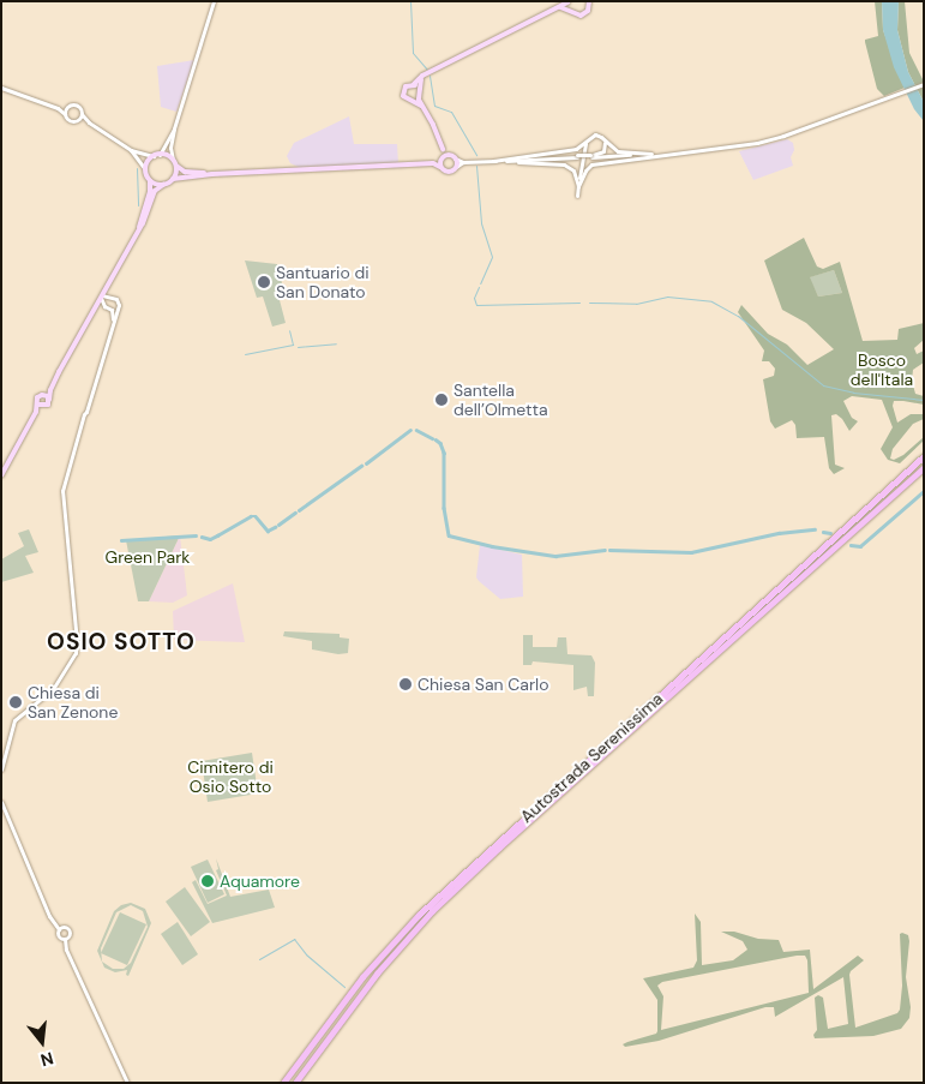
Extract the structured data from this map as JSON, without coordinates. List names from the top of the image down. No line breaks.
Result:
{"streets":{"highway":["Autostrada Serenissima"]},"districts":["OSIO SOTTO"],"parks":["Bosco dell'Itala","Green Park","Cimitero di Osio Sotto"],"places":["Santuario di San Donato","Santella dell’Olmetta","Chiesa San Carlo","Chiesa di San Zenone","Aquamore"],"north":"bottom"}
